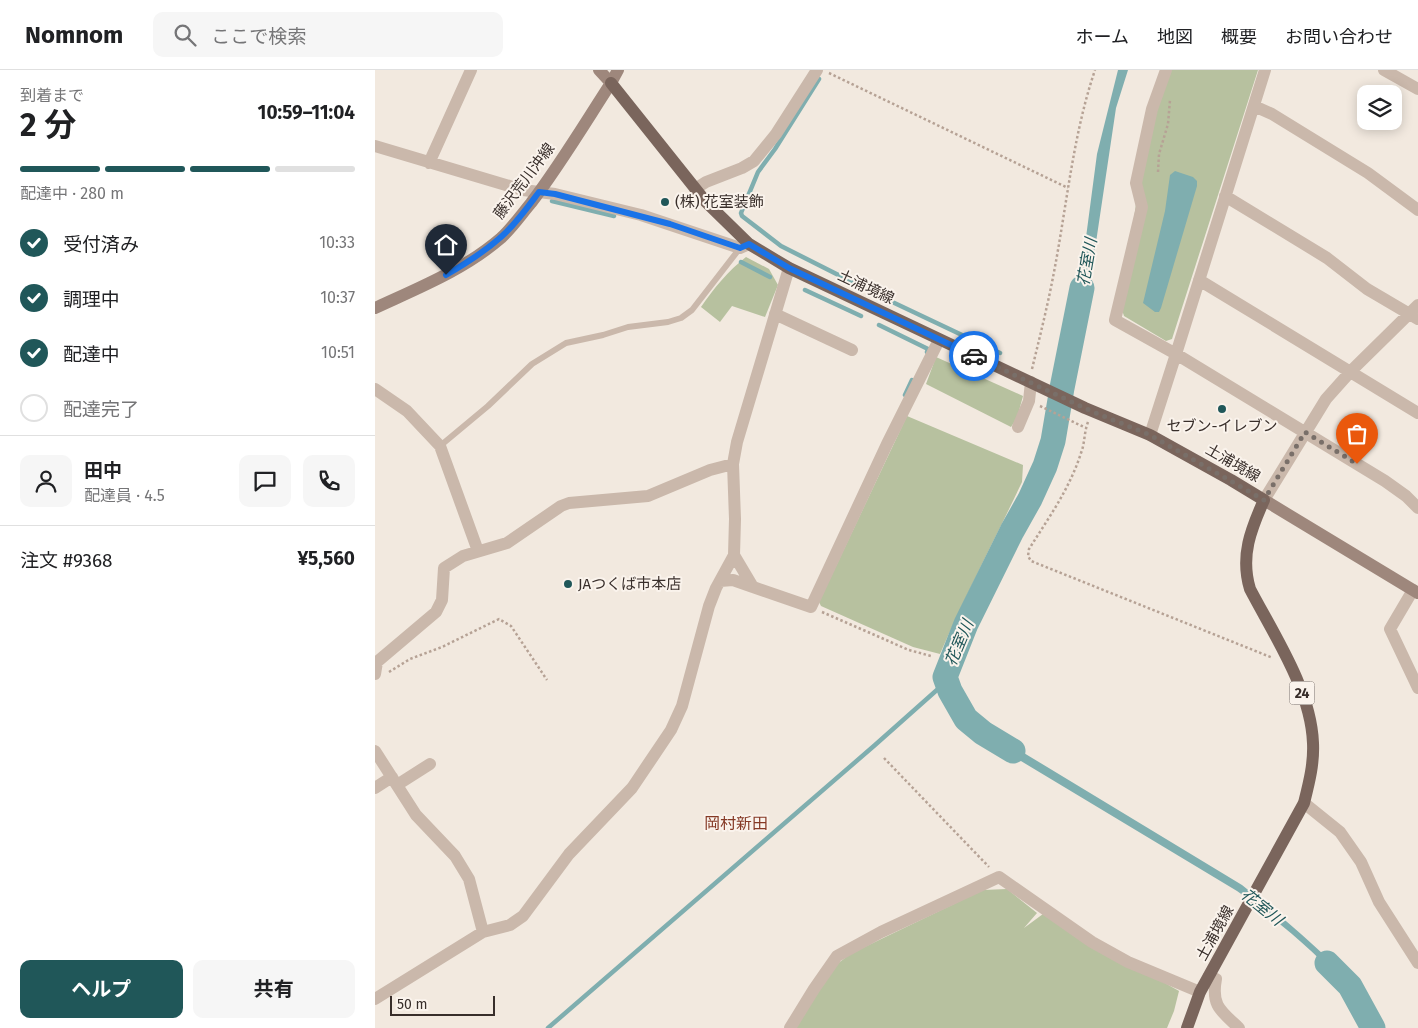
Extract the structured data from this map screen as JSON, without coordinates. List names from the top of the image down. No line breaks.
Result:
{"streets":{"main road":["藤沢荒川沖線","土浦境線","24"]},"crossings":[["藤沢荒川沖線","土浦境線"]],"districts":["岡村新田"],"water":["花室川"],"places":["(株) 花室装飾","セブン-イレブン","JAつくば市本店"],"scale_bar":"50 m","page":{"header":"Nomnom","search":"ここで検索","nav":["ホーム","地図","概要","お問い合わせ"],"heading":["2 分","到着まで","10:59–11:04"],"panel":["田中","配達員 · 4.5","注文 #9368","¥5,560"],"bar":"配達中 · 280 m","list":[["受付済み","10:33"],["調理中","10:37"],["配達中","10:51"],"配達完了"],"buttons":["ヘルプ","共有"],"scale":"50 m"}}
